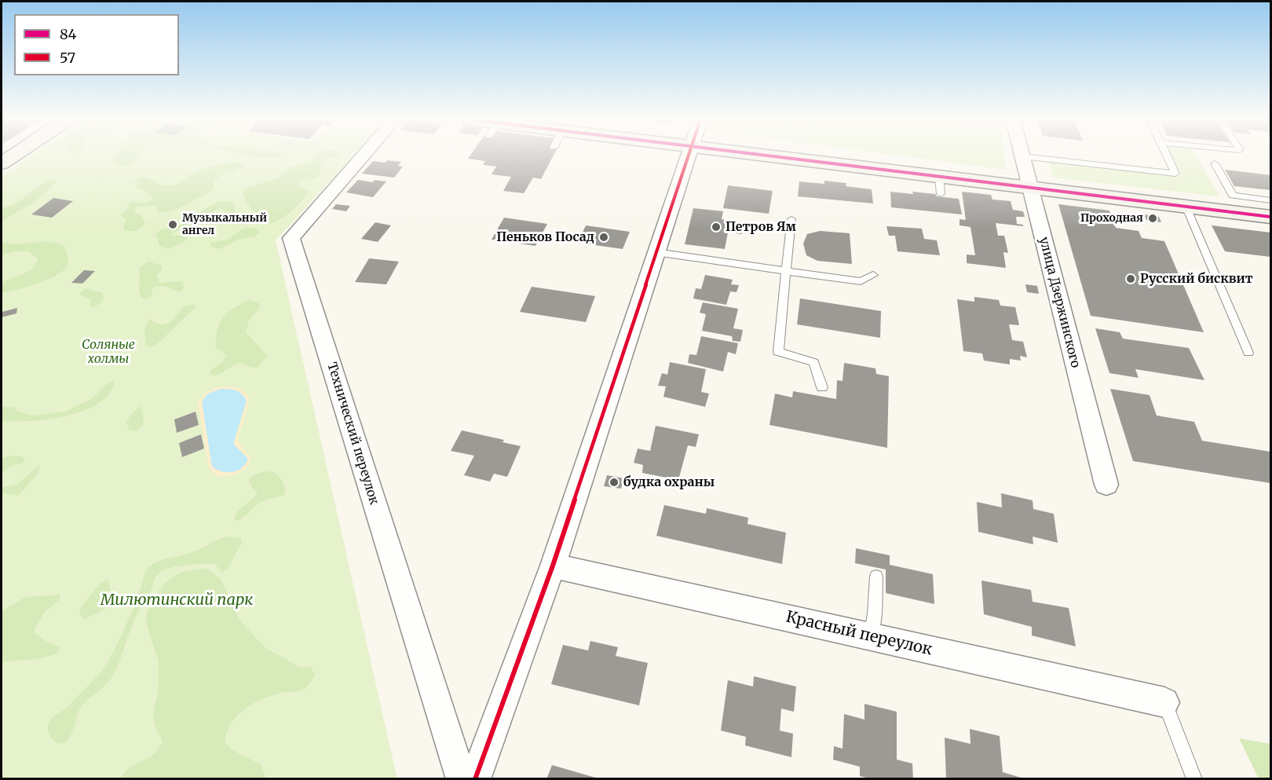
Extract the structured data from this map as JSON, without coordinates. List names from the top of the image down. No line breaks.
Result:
{"streets":{"street":["улица Дзержинского","Технический переулок","Красный переулок"]},"parks":["Соляные холмы","Милютинский парк"],"places":["Проходная","Музыкальный ангел","Петров Ям","Пеньков Посад","Русский бисквит","будка охраны"],"lines":["transit line 84","transit line 57"],"legend":["84","57"]}
